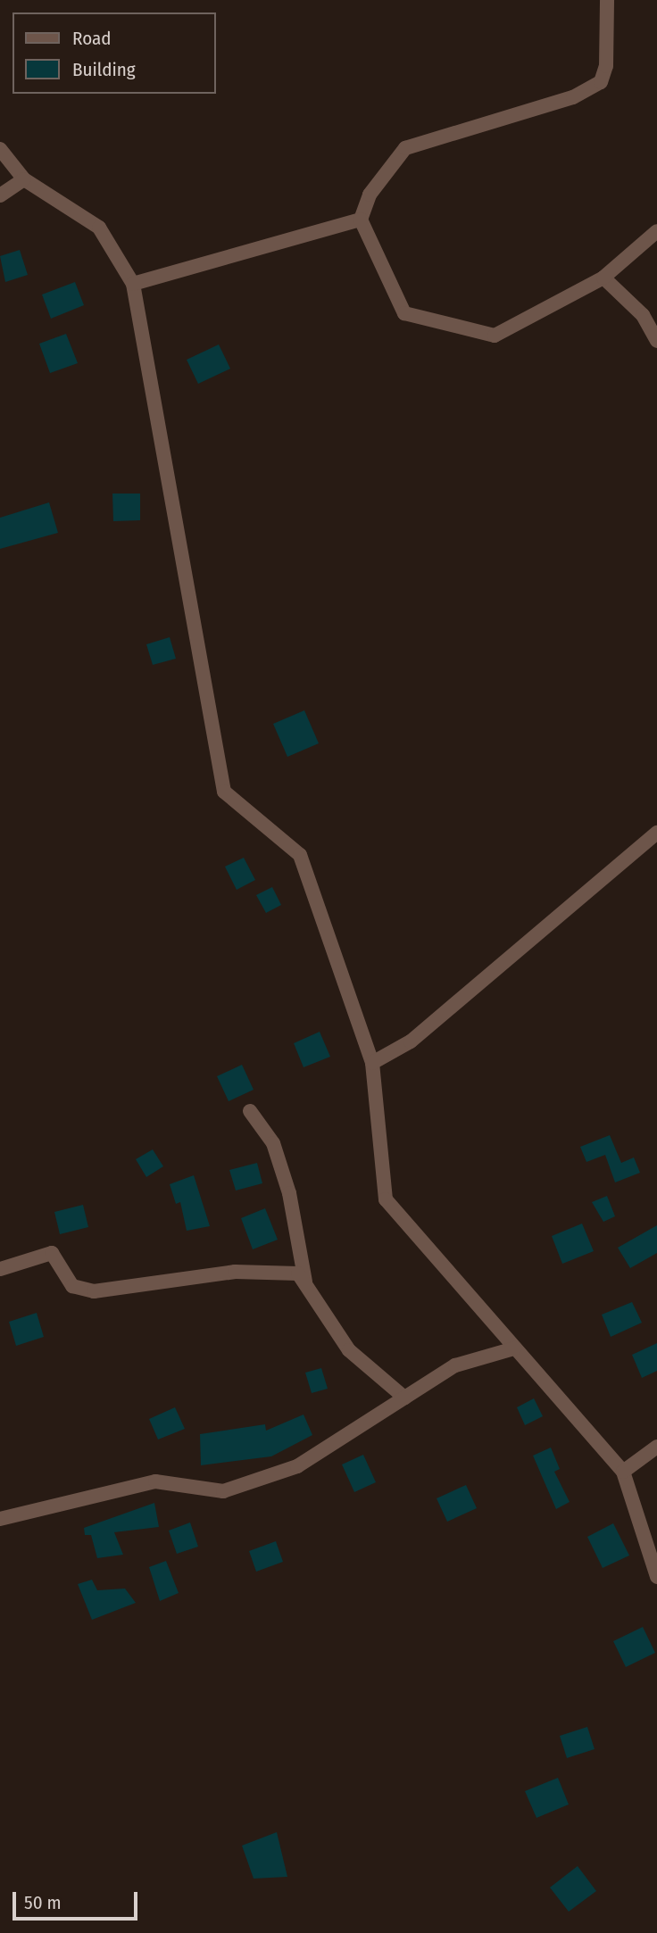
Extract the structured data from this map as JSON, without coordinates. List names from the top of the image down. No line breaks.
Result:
{"legend":["Road","Building"],"scale_bar":"50 m"}
